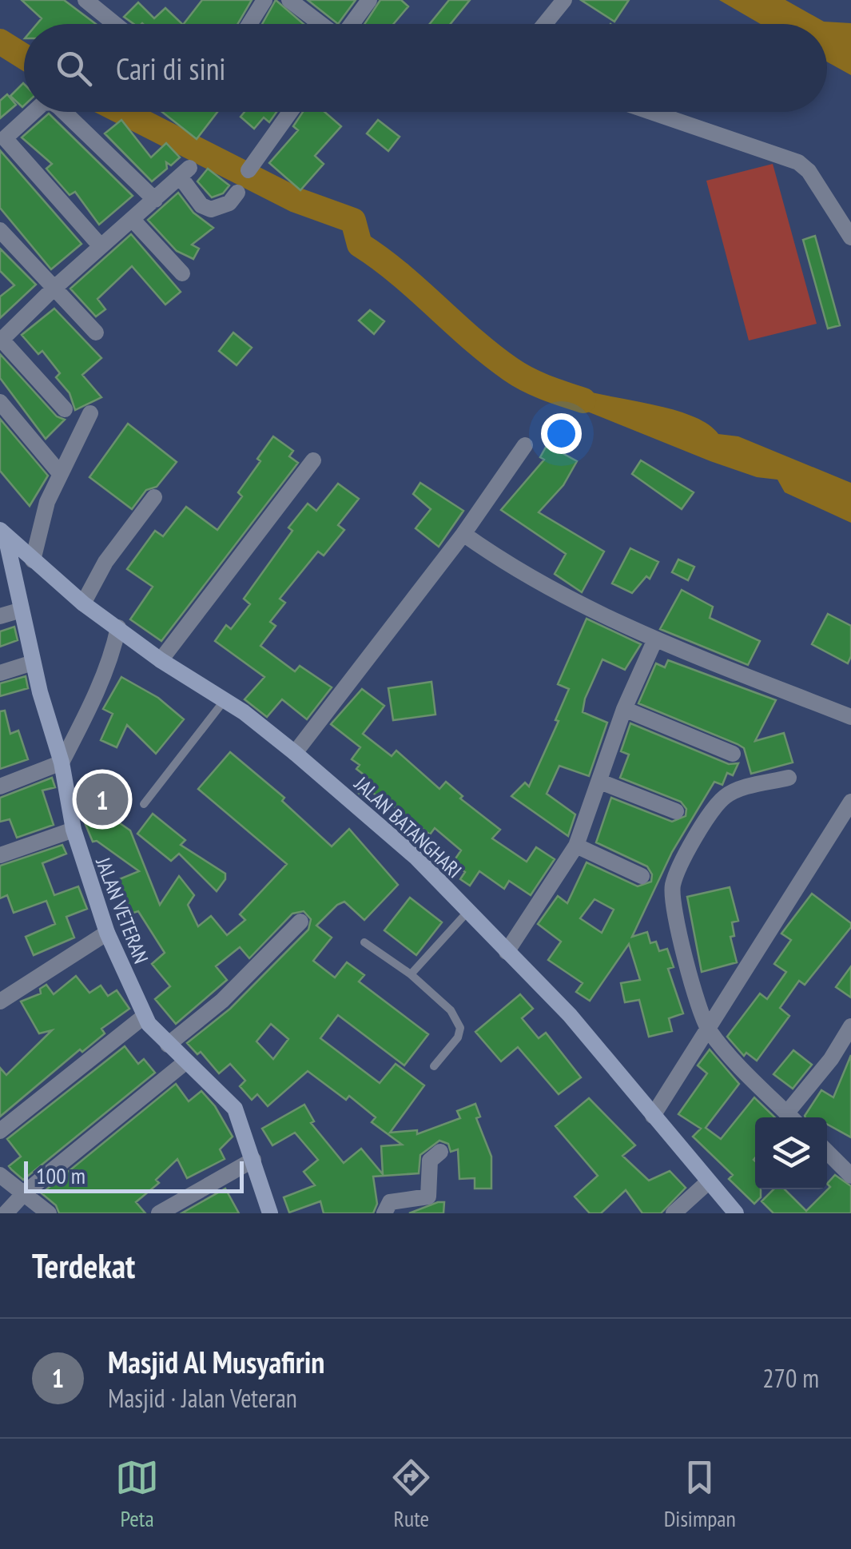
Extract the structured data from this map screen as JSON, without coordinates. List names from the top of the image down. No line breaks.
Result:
{"streets":{"street":["JALAN BATANGHARI","JALAN VETERAN"]},"crossings":[["JALAN BATANGHARI","JALAN VETERAN"]],"scale_bar":"100 m","page":{"search":"Cari di sini","pins":"1","scale":"100 m","heading":"Terdekat","list":[{"mark":"1","name":"Masjid Al Musyafirin","note":"Masjid · Jalan Veteran","value":"270 m"}],"nav":["Peta","Rute","Disimpan"]}}
